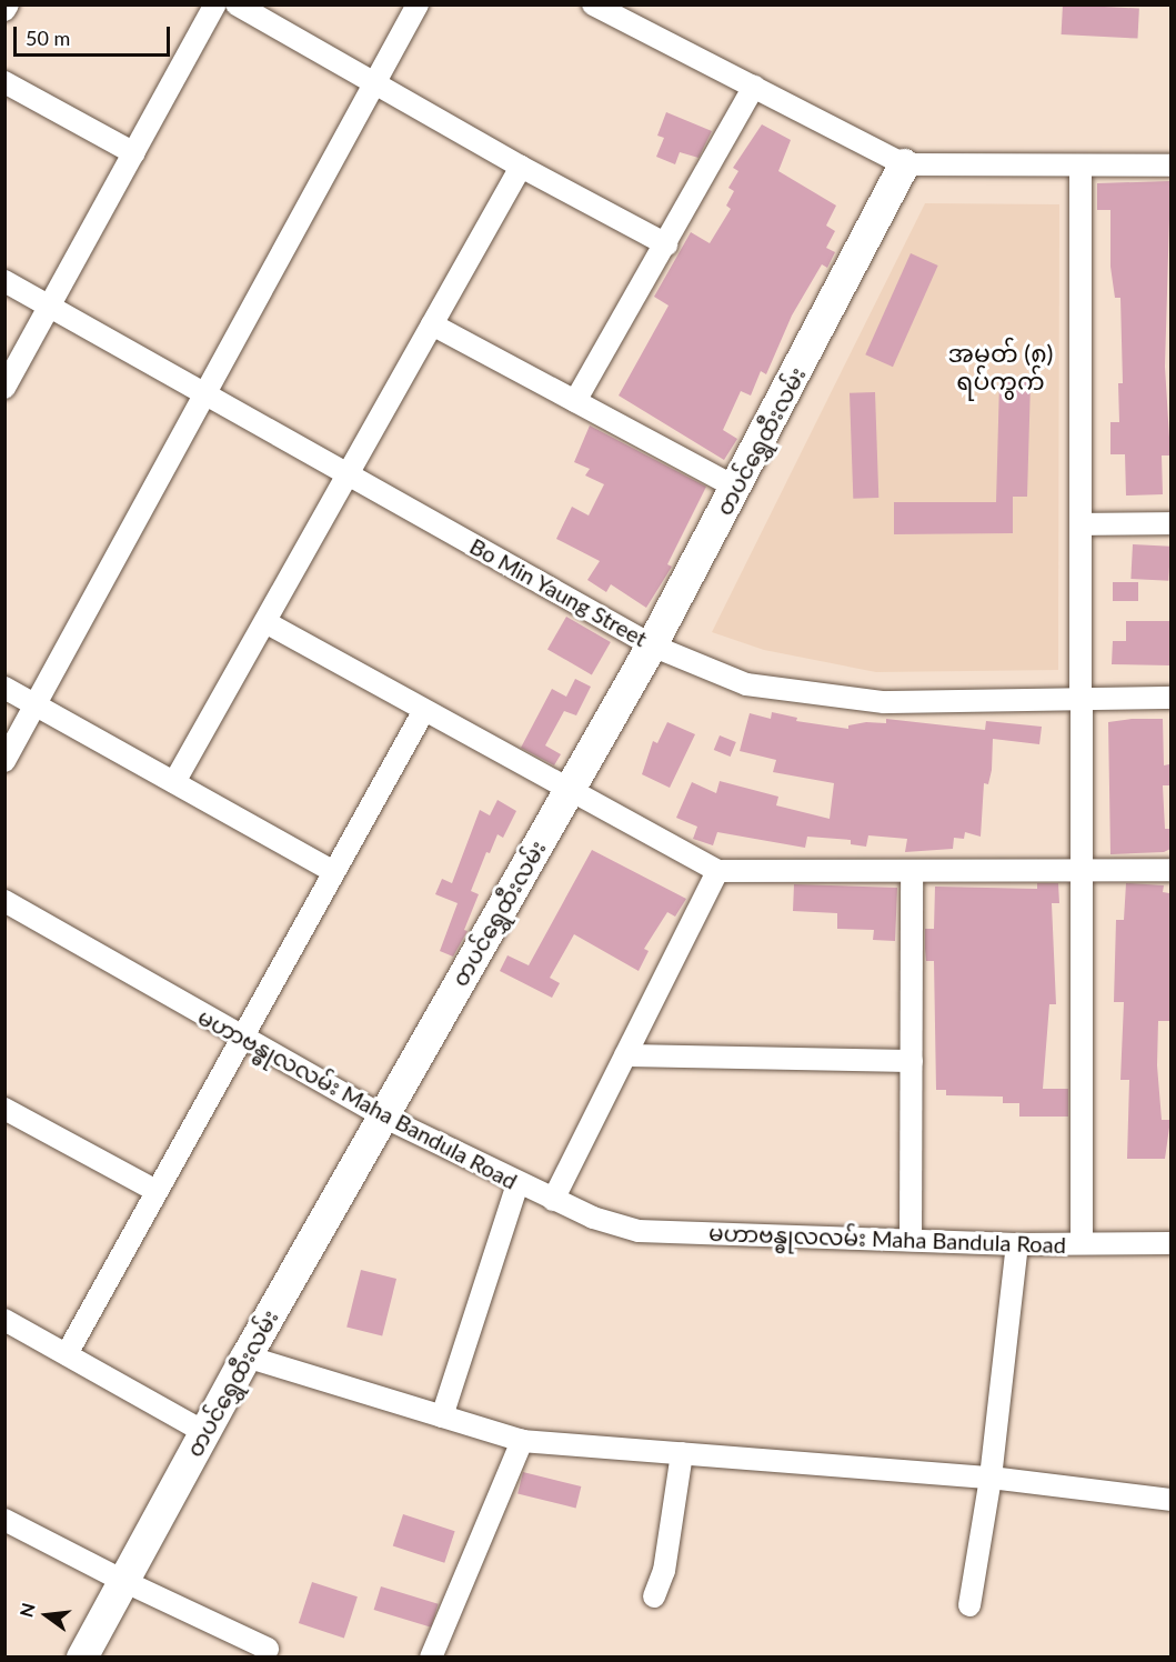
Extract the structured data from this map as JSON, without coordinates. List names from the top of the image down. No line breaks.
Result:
{"streets":{"street":["တပင်ရွှေထီးလမ်း","Bo Min Yaung Street","မဟာဗန္ဓုလလမ်း Maha Bandula Road"]},"crossings":[["တပင်ရွှေထီးလမ်း","Bo Min Yaung Street"],["တပင်ရွှေထီးလမ်း","မဟာဗန္ဓုလလမ်း Maha Bandula Road"]],"districts":["အမှတ် (၈) ရပ်ကွက်"],"scale_bar":"50 m","north":"left"}
